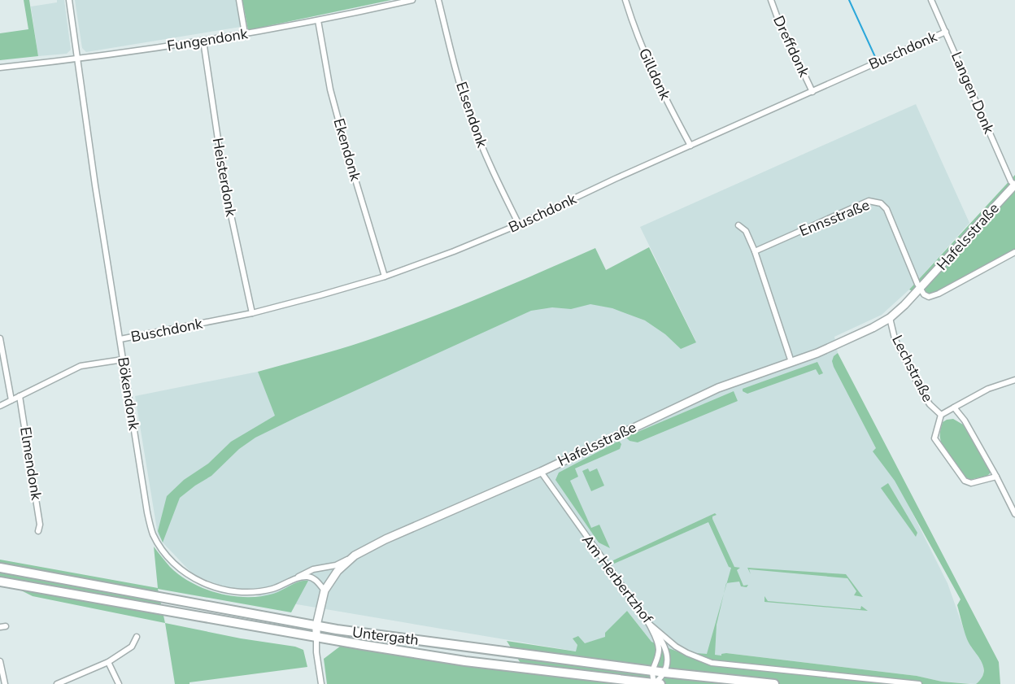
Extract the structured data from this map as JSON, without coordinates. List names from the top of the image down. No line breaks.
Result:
{"streets":{"main road":["Hafelsstraße","Untergath"],"street":["Fungendonk","Dreffdonk","Buschdonk","Gilldonk","Langen Donk","Elsendonk","Ekendonk","Heisterdonk","Ennsstraße","Lechstraße","Bökendonk","Elmendonk","Am Herbertzhof"]},"crossings":[["Fungendonk","Ekendonk"],["Fungendonk","Heisterdonk"],["Fungendonk","Bökendonk"],["Dreffdonk","Buschdonk"],["Buschdonk","Gilldonk"],["Buschdonk","Langen Donk"],["Buschdonk","Elsendonk"],["Buschdonk","Ekendonk"],["Buschdonk","Heisterdonk"],["Buschdonk","Bökendonk"],["Buschdonk","Elmendonk"],["Langen Donk","Hafelsstraße"],["Ennsstraße","Hafelsstraße"],["Hafelsstraße","Lechstraße"],["Hafelsstraße","Bökendonk"],["Hafelsstraße","Am Herbertzhof"],["Hafelsstraße","Untergath"]]}
